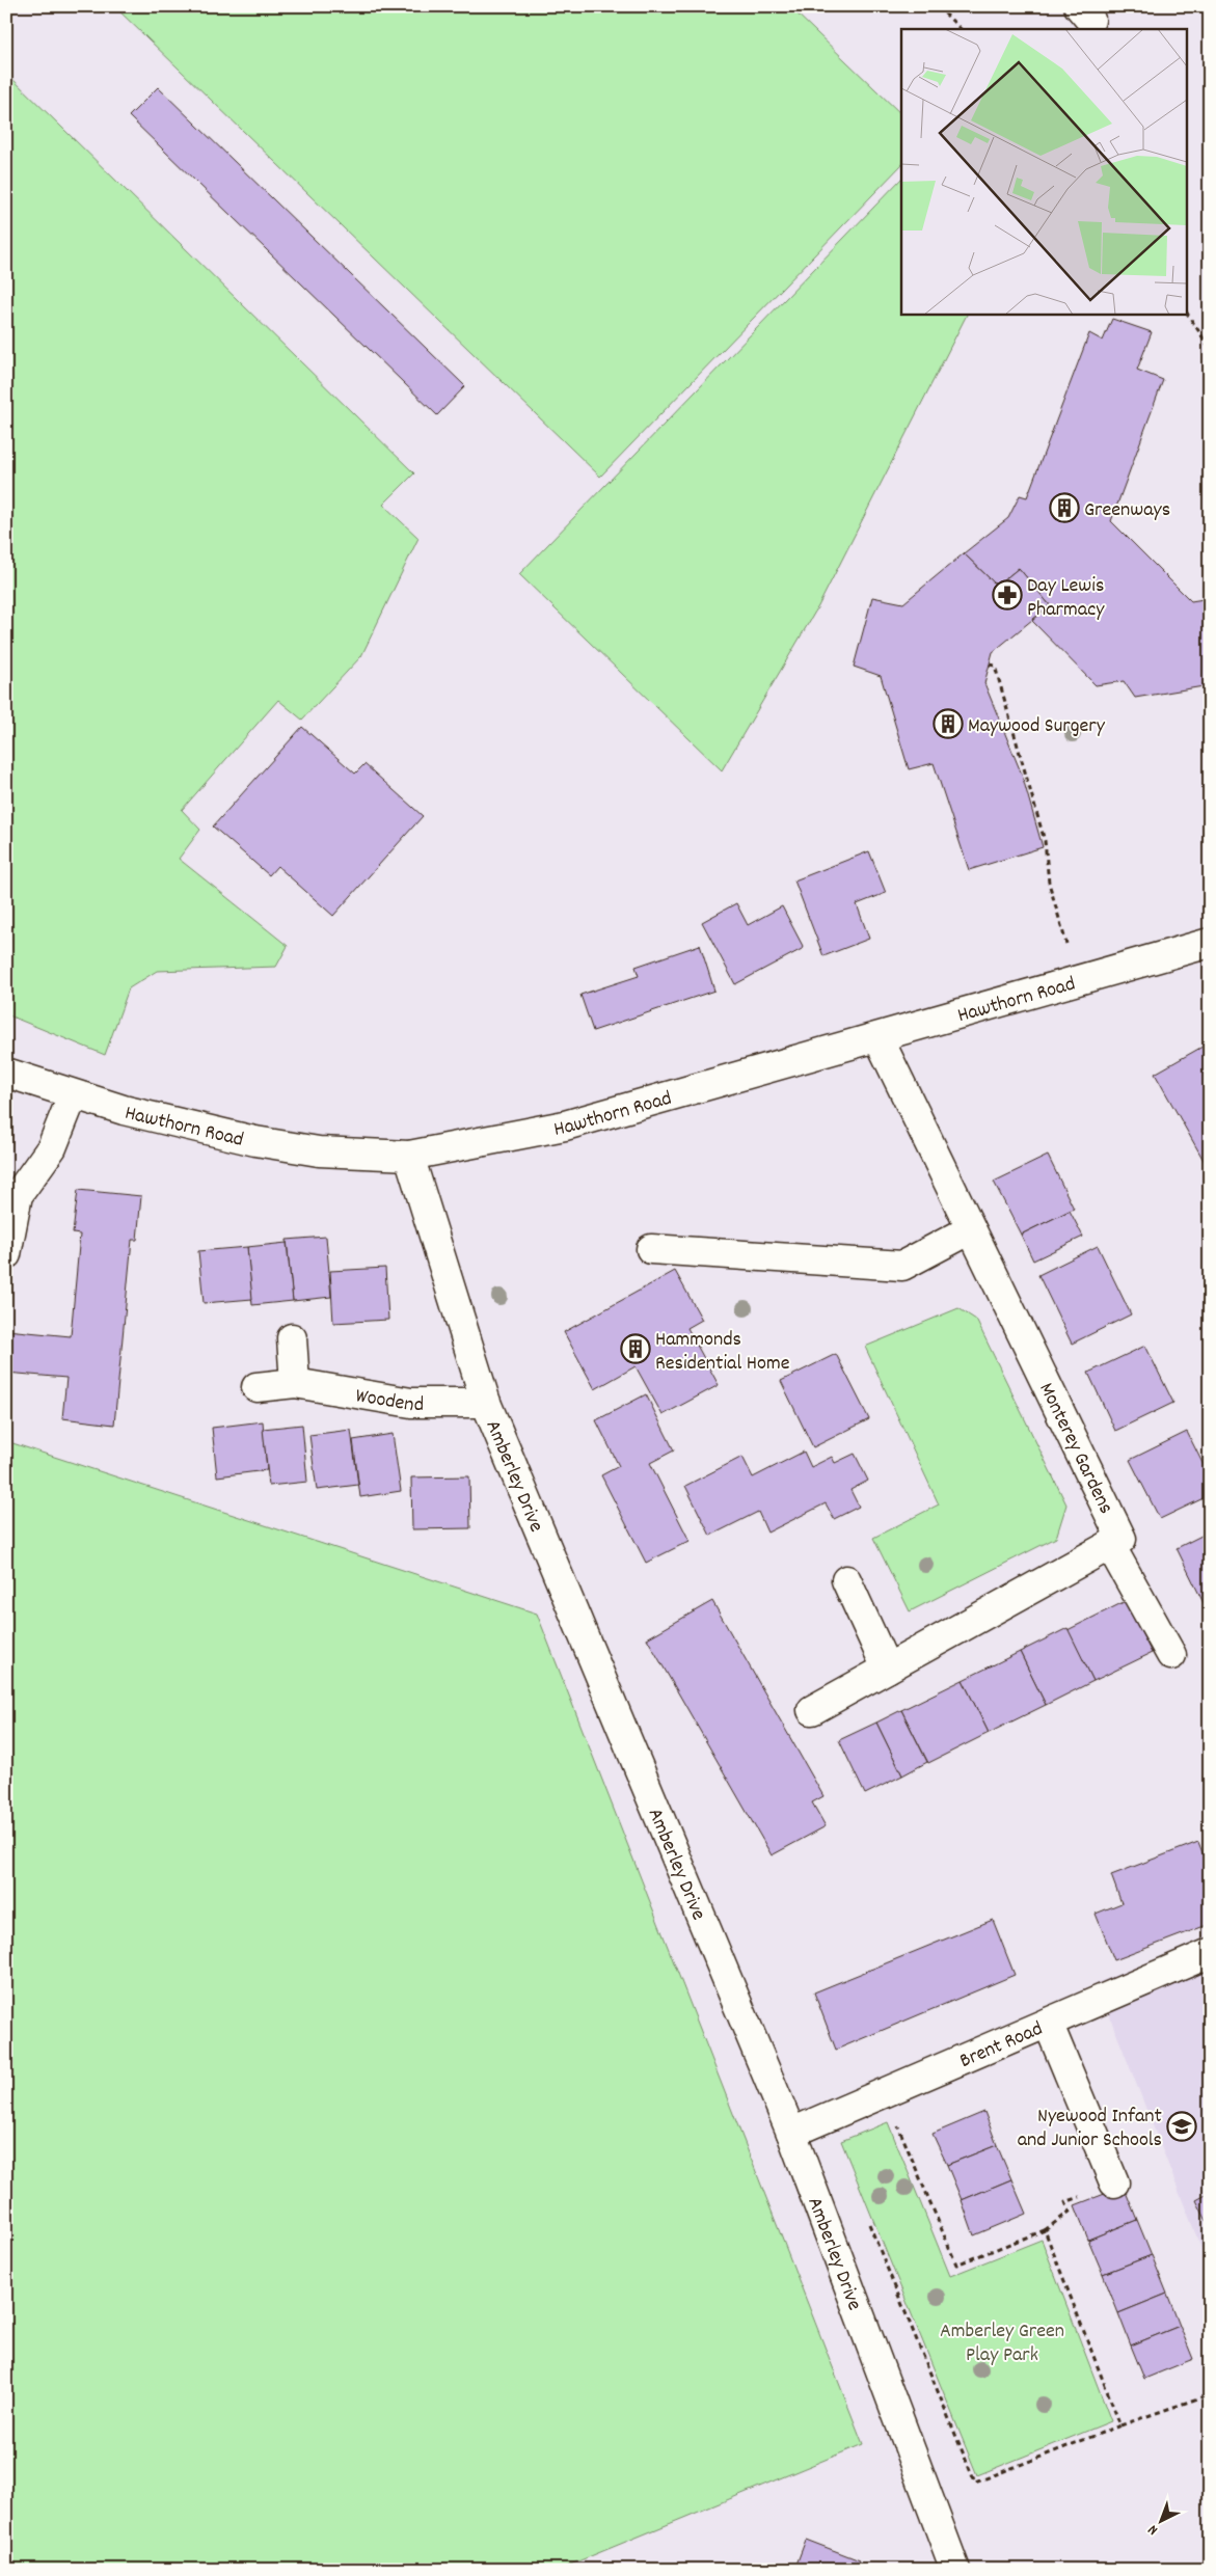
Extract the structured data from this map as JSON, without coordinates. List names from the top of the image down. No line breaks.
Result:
{"streets":{"street":["Hawthorn Road","Woodend","Monterey Gardens","Amberley Drive","Brent Road"]},"crossings":[["Hawthorn Road","Monterey Gardens"],["Hawthorn Road","Amberley Drive"],["Woodend","Amberley Drive"],["Amberley Drive","Brent Road"]],"parks":["Amberley Green Play Park"],"places":{"building":["Greenways","Maywood Surgery","Hammonds Residential Home"],"pharmacy":["Day Lewis Pharmacy"],"school or university":["Nyewood Infant and Junior Schools"]},"north":"bottom left"}
